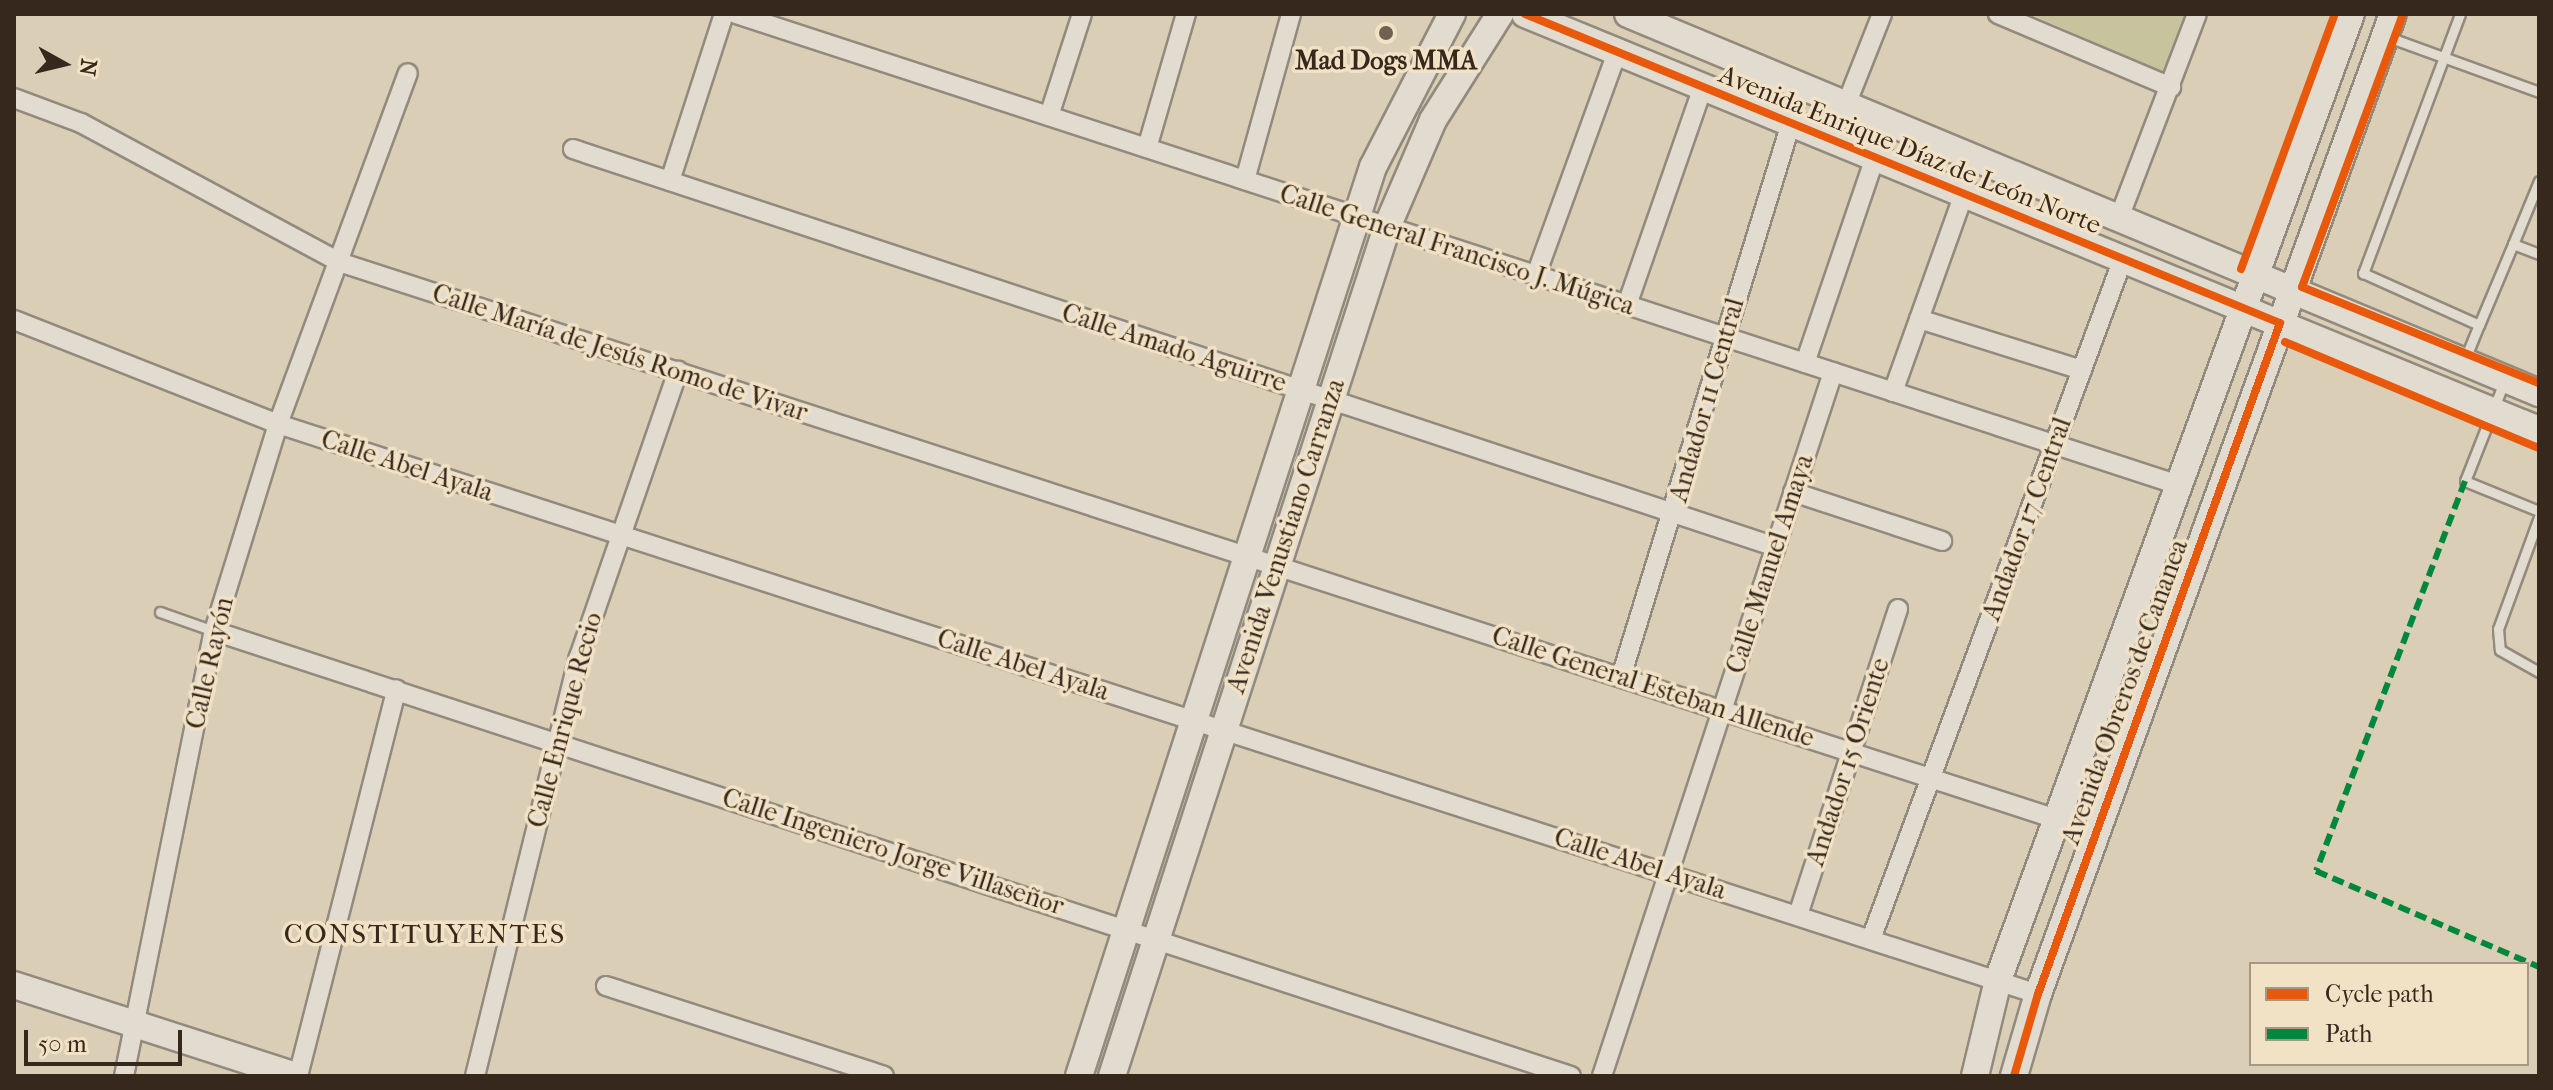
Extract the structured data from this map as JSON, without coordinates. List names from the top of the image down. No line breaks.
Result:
{"streets":{"street":["Avenida Enrique Díaz de León Norte","Calle General Francisco J. Múgica","Calle Amado Aguirre","Calle María de Jesús Romo de Vivar","Andador 11 Central","Calle Abel Ayala","Andador 17 Central","Avenida Venustiano Carranza","Calle Manuel Amaya","Calle Rayón","Calle General Esteban Allende","Avenida Obreros de Cananea","Calle Enrique Recio","Andador 15 Oriente","Calle Ingeniero Jorge Villaseñor"]},"crossings":[["Avenida Enrique Díaz de León Norte","Andador 11 Central"],["Avenida Enrique Díaz de León Norte","Andador 17 Central"],["Avenida Enrique Díaz de León Norte","Avenida Obreros de Cananea"],["Calle General Francisco J. Múgica","Andador 11 Central"],["Calle General Francisco J. Múgica","Andador 17 Central"],["Calle General Francisco J. Múgica","Avenida Venustiano Carranza"],["Calle General Francisco J. Múgica","Calle Manuel Amaya"],["Calle General Francisco J. Múgica","Avenida Obreros de Cananea"],["Calle Amado Aguirre","Andador 11 Central"],["Calle Amado Aguirre","Avenida Venustiano Carranza"],["Calle Amado Aguirre","Calle Manuel Amaya"],["Calle María de Jesús Romo de Vivar","Avenida Venustiano Carranza"],["Calle María de Jesús Romo de Vivar","Calle Rayón"],["Calle María de Jesús Romo de Vivar","Calle General Esteban Allende"],["Calle María de Jesús Romo de Vivar","Calle Enrique Recio"],["Andador 11 Central","Calle General Esteban Allende"],["Calle Abel Ayala","Andador 17 Central"],["Calle Abel Ayala","Avenida Venustiano Carranza"],["Calle Abel Ayala","Calle Manuel Amaya"],["Calle Abel Ayala","Calle Rayón"],["Calle Abel Ayala","Avenida Obreros de Cananea"],["Calle Abel Ayala","Calle Enrique Recio"],["Calle Abel Ayala","Andador 15 Oriente"],["Andador 17 Central","Calle General Esteban Allende"],["Avenida Venustiano Carranza","Calle General Esteban Allende"],["Avenida Venustiano Carranza","Calle Ingeniero Jorge Villaseñor"],["Calle Manuel Amaya","Calle General Esteban Allende"],["Calle Rayón","Calle Ingeniero Jorge Villaseñor"],["Calle General Esteban Allende","Avenida Obreros de Cananea"],["Calle General Esteban Allende","Andador 15 Oriente"],["Calle Enrique Recio","Calle Ingeniero Jorge Villaseñor"]],"districts":["CONSTITUYENTES"],"places":["Mad Dogs MMA"],"legend":["Cycle path","Path"],"scale_bar":"50 m","north":"right"}
